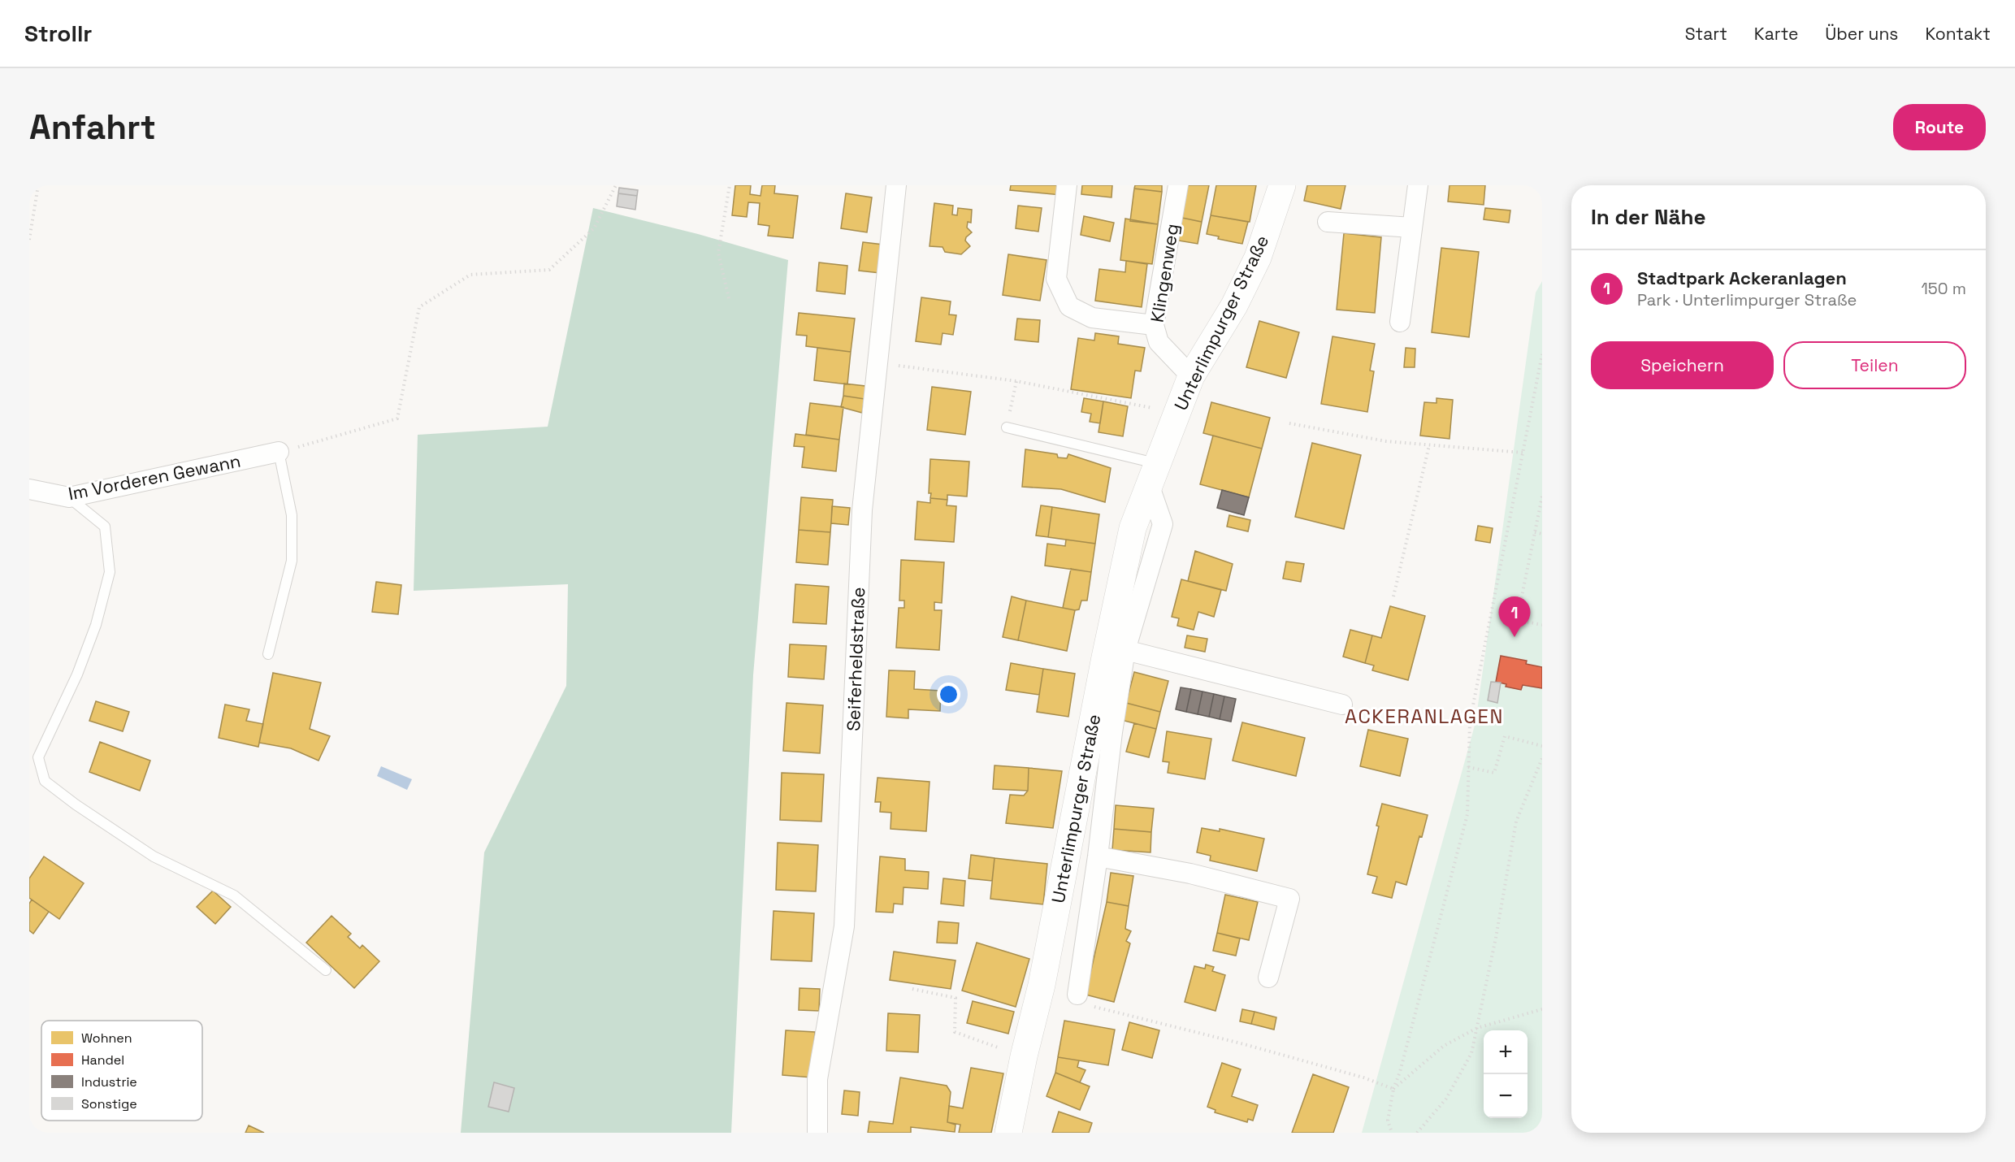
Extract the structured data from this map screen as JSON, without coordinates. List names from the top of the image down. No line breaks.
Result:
{"streets":{"street":["Klingenweg","Unterlimpurger Straße","Im Vorderen Gewann","Seiferheldstraße"]},"crossings":[["Klingenweg","Unterlimpurger Straße"]],"districts":["ACKERANLAGEN"],"legend":["Wohnen","Handel","Industrie","Sonstige"],"page":{"header":"Strollr","nav":["Start","Karte","Über uns","Kontakt"],"buttons":["Route",["Speichern","Teilen"]],"title":"Anfahrt","heading":"In der Nähe","list":[{"mark":"1","name":"Stadtpark Ackeranlagen","note":"Park · Unterlimpurger Straße","value":"150 m"}],"pins":"1","map_buttons":["+","−"]}}
